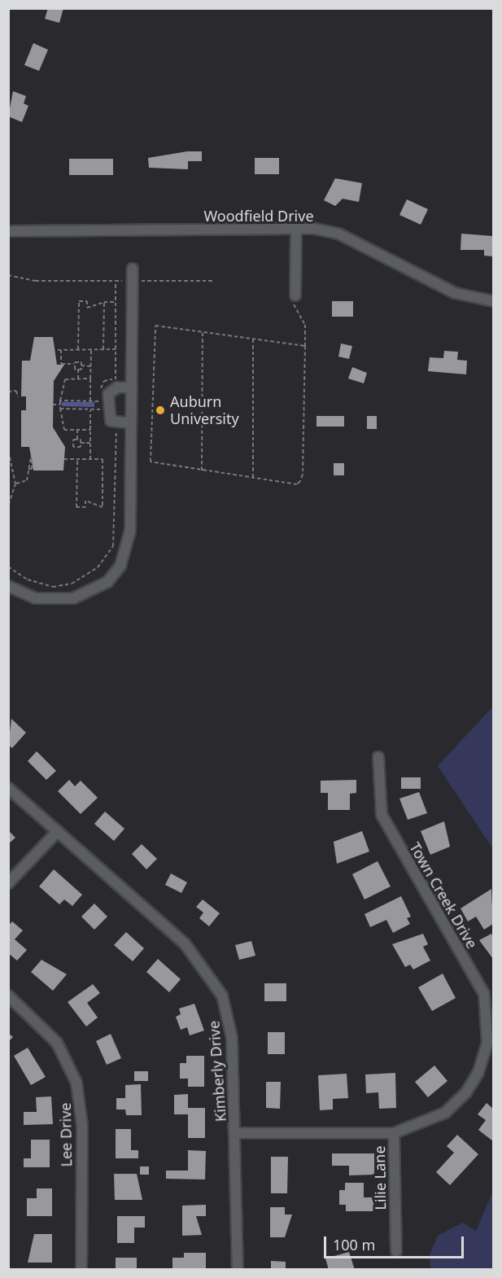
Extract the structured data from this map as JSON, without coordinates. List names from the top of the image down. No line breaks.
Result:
{"streets":{"street":["Woodfield Drive","Town Creek Drive","Kimberly Drive","Lee Drive","Lilie Lane"]},"crossings":[["Town Creek Drive","Kimberly Drive"],["Town Creek Drive","Lilie Lane"]],"places":["Auburn University"],"scale_bar":"100 m"}
